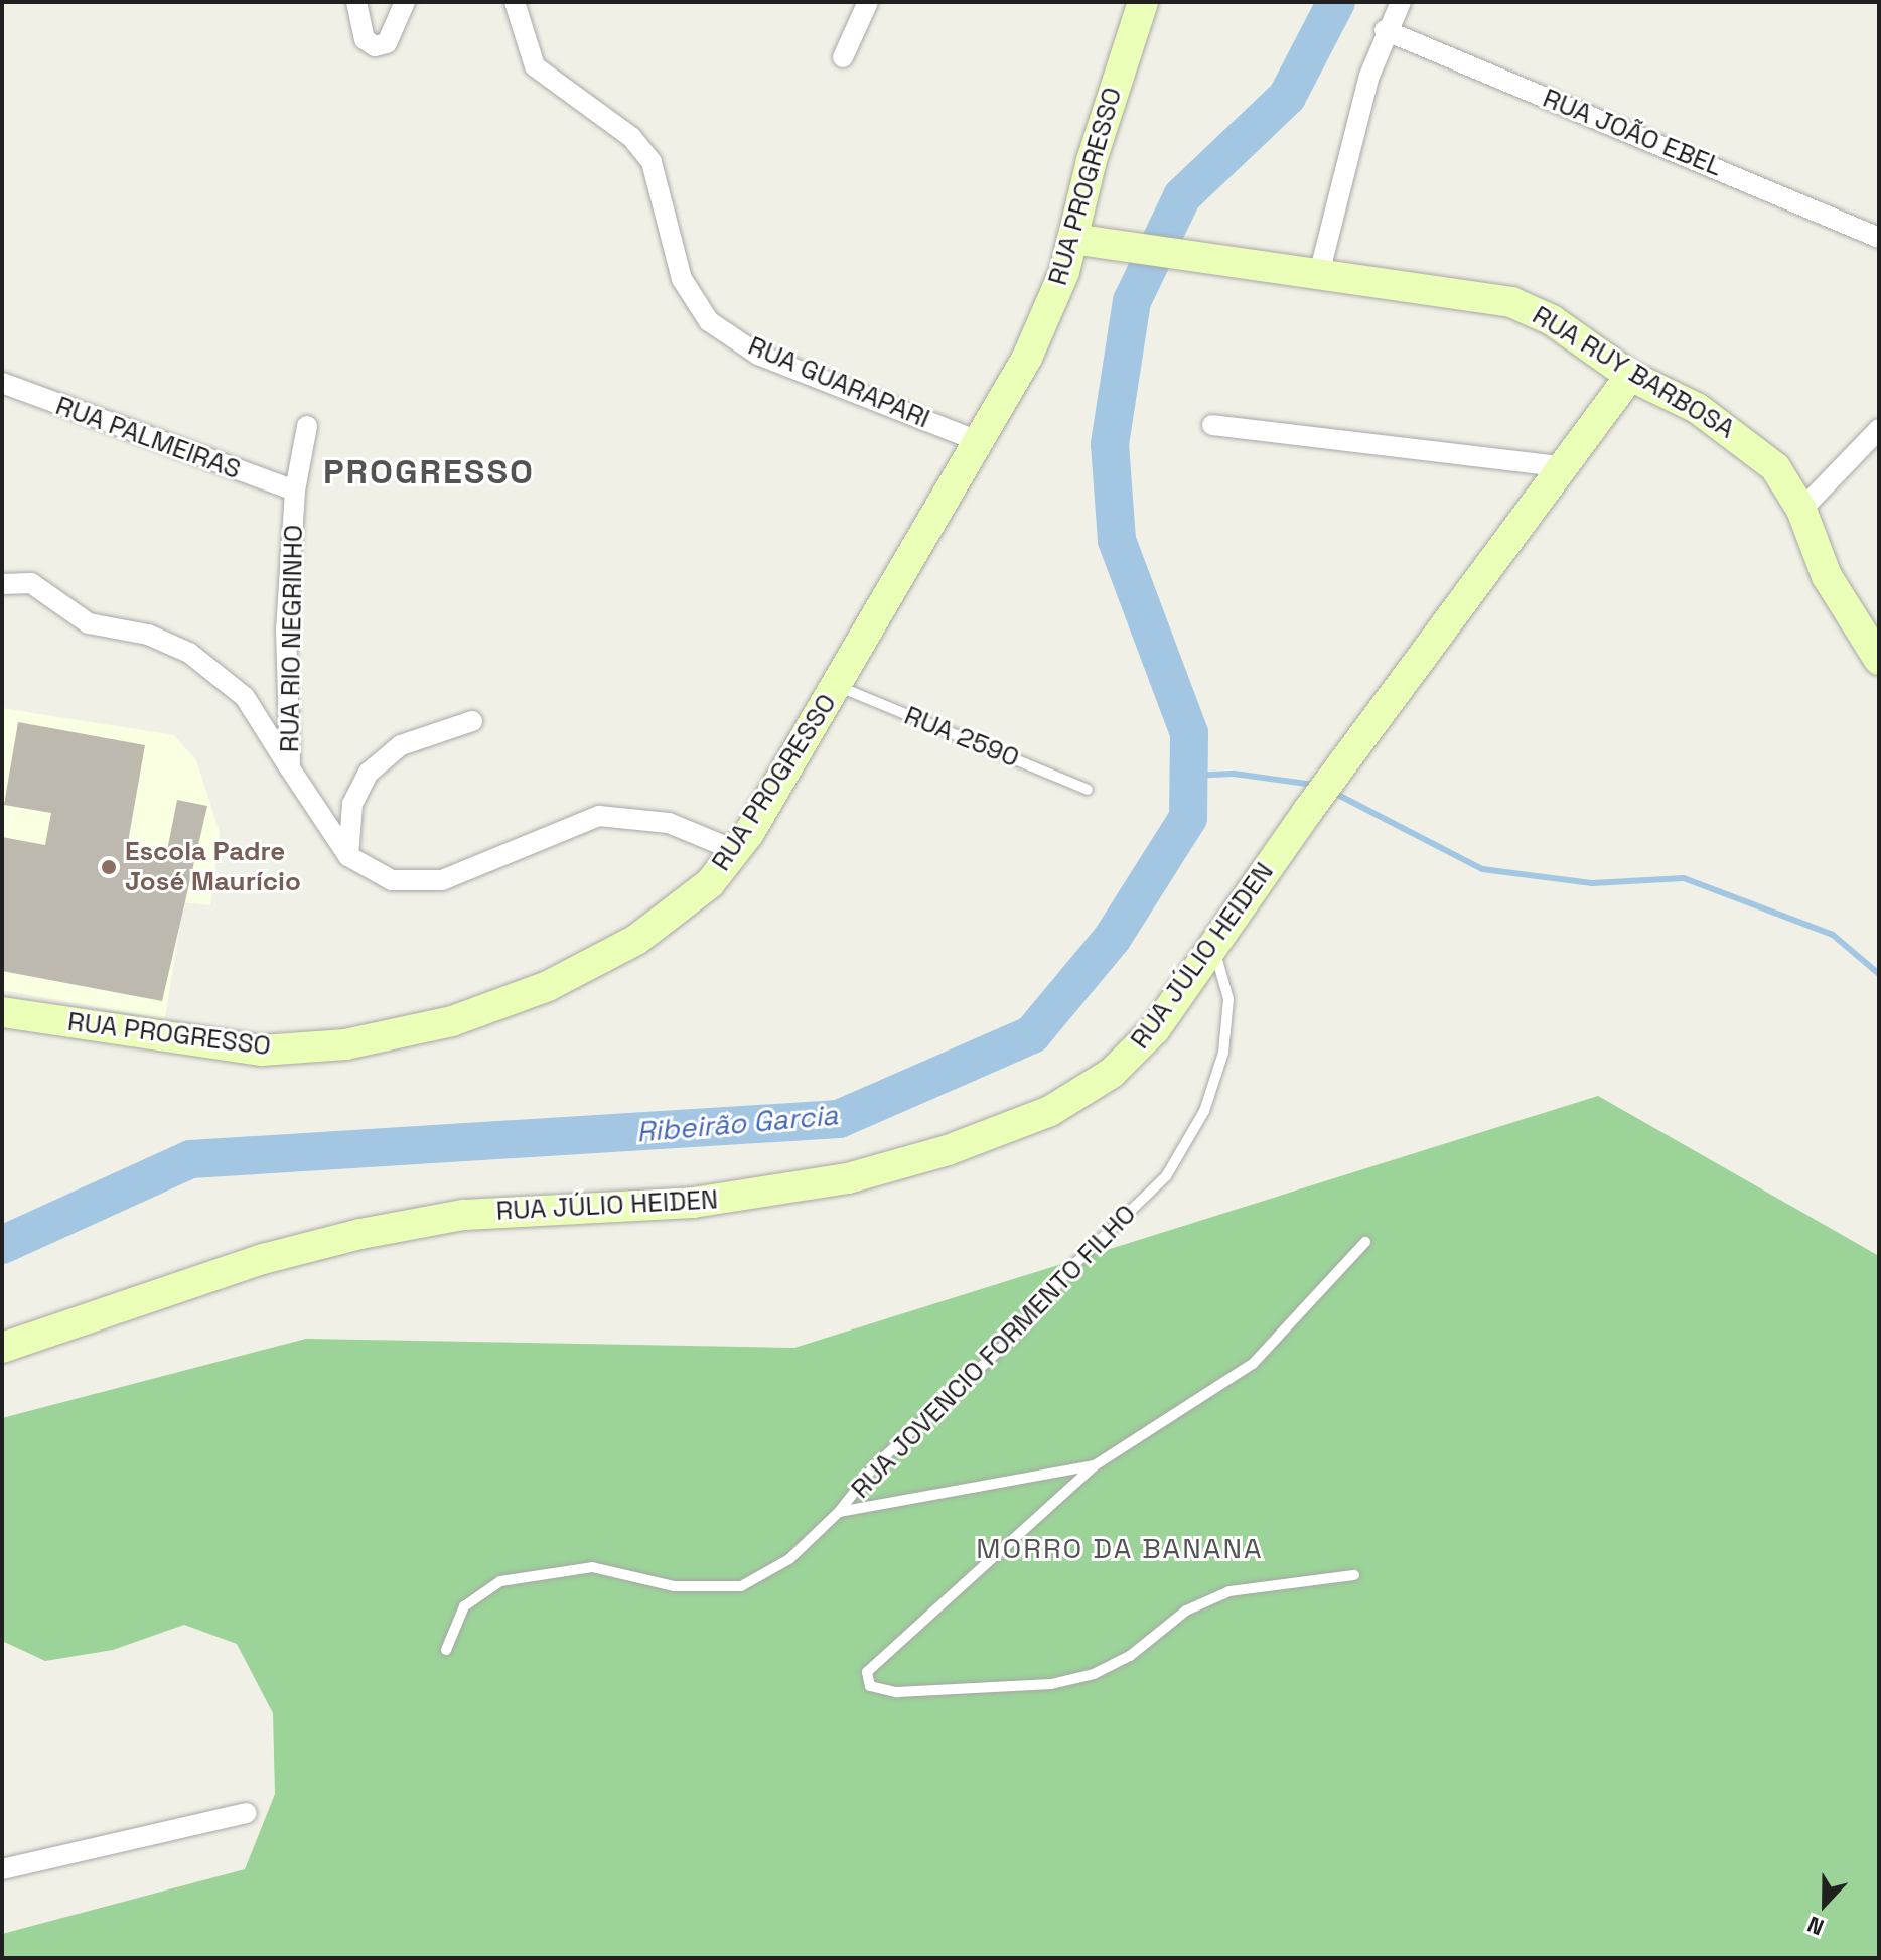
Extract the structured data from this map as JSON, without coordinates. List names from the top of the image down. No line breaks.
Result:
{"streets":{"street":["RUA JOÃO EBEL","RUA PROGRESSO","RUA RUY BARBOSA","RUA GUARAPARI","RUA PALMEIRAS","RUA RIO NEGRINHO","RUA JÚLIO HEIDEN"],"lane":["RUA 2590","RUA JOVENCIO FORMENTO FILHO"]},"crossings":[["RUA PROGRESSO","RUA RUY BARBOSA"],["RUA PROGRESSO","RUA GUARAPARI"],["RUA PROGRESSO","RUA RIO NEGRINHO"],["RUA PROGRESSO","RUA 2590"],["RUA RUY BARBOSA","RUA JÚLIO HEIDEN"],["RUA PALMEIRAS","RUA RIO NEGRINHO"],["RUA JÚLIO HEIDEN","RUA JOVENCIO FORMENTO FILHO"]],"districts":["PROGRESSO","MORRO DA BANANA"],"water":["Ribeirão Garcia"],"places":["Escola Padre José Maurício"],"north":"bottom"}
